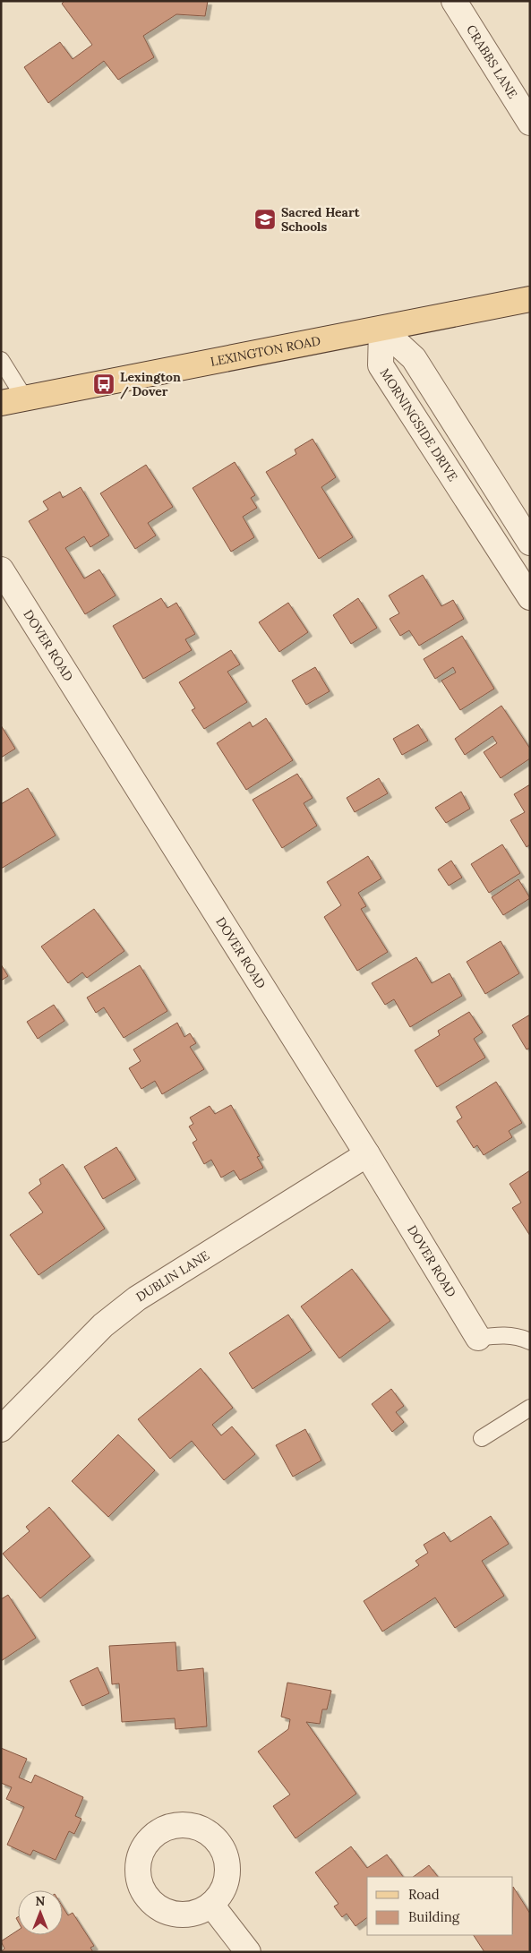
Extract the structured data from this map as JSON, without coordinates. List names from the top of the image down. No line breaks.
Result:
{"streets":{"main road":["LEXINGTON ROAD"],"street":["CRABBS LANE","MORNINGSIDE DRIVE","DOVER ROAD","DUBLIN LANE"]},"crossings":[["LEXINGTON ROAD","MORNINGSIDE DRIVE"],["DOVER ROAD","DUBLIN LANE"]],"places":{"school or university":["Sacred Heart Schools"],"bus stop":["Lexington / Dover"]},"legend":["Road","Building"],"north":"top"}
